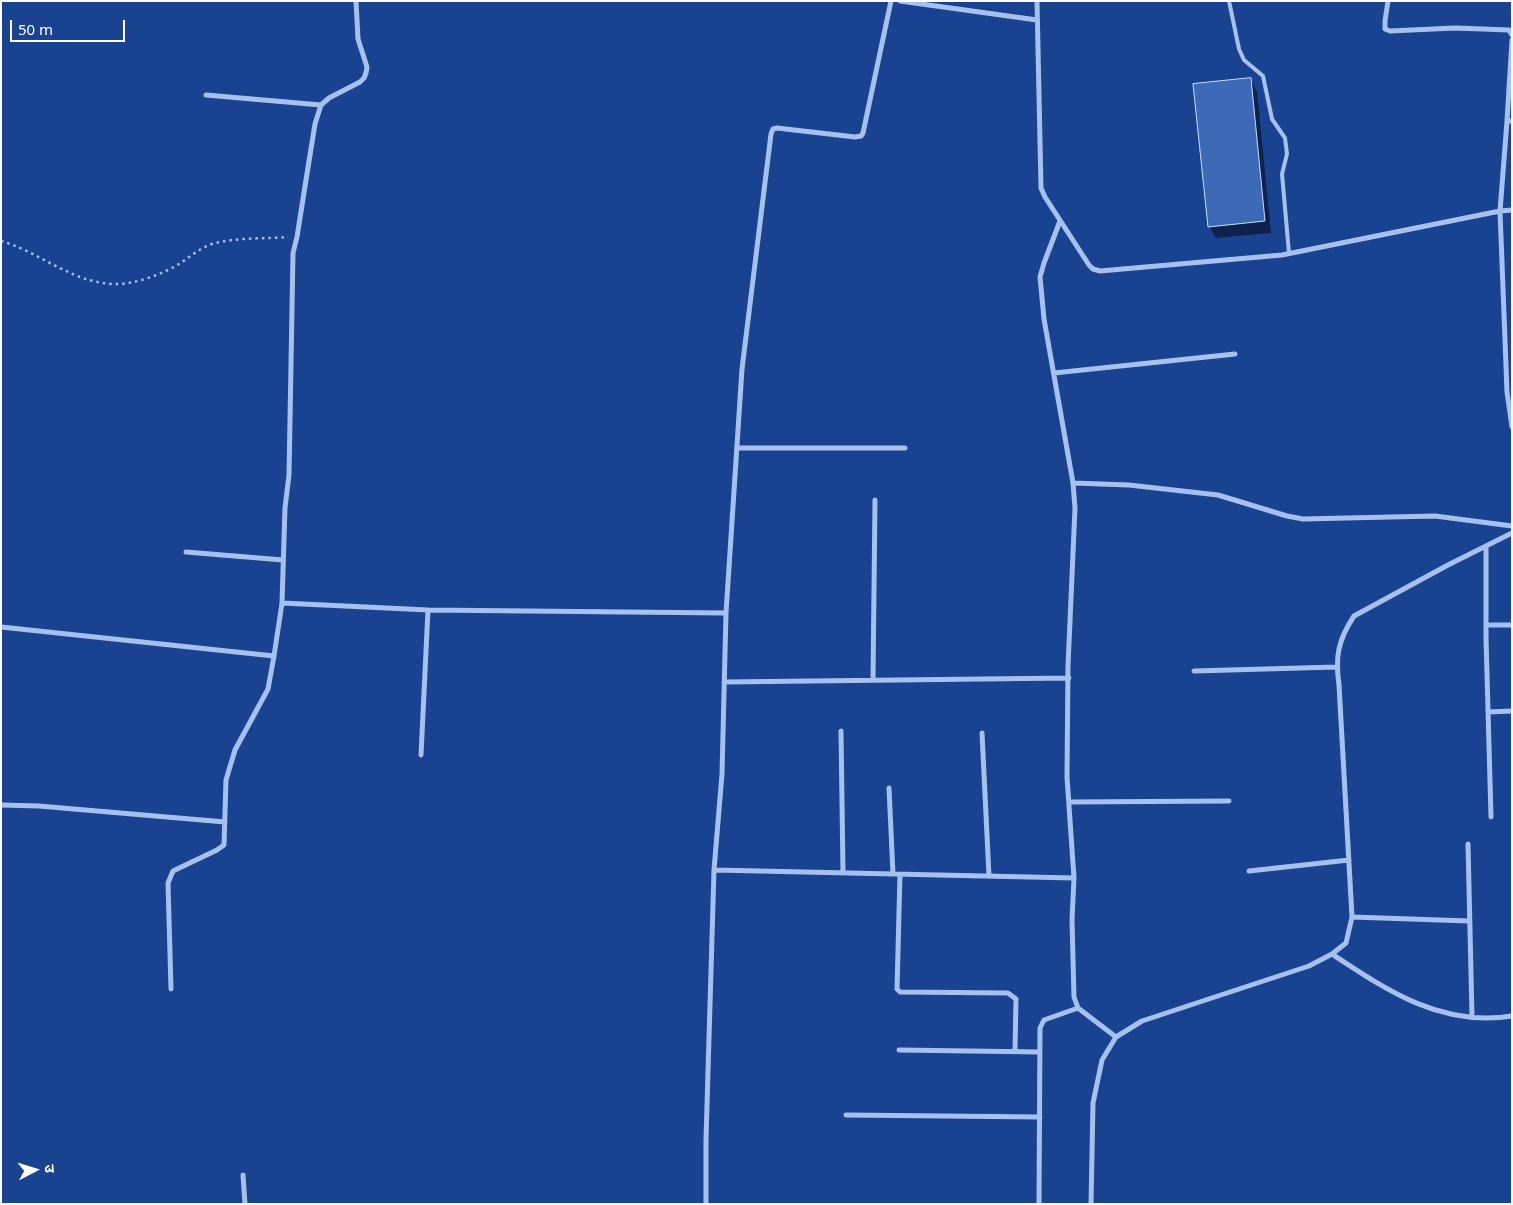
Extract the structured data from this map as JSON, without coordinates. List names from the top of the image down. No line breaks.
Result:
{"scale_bar":"50 m","north":"right"}
